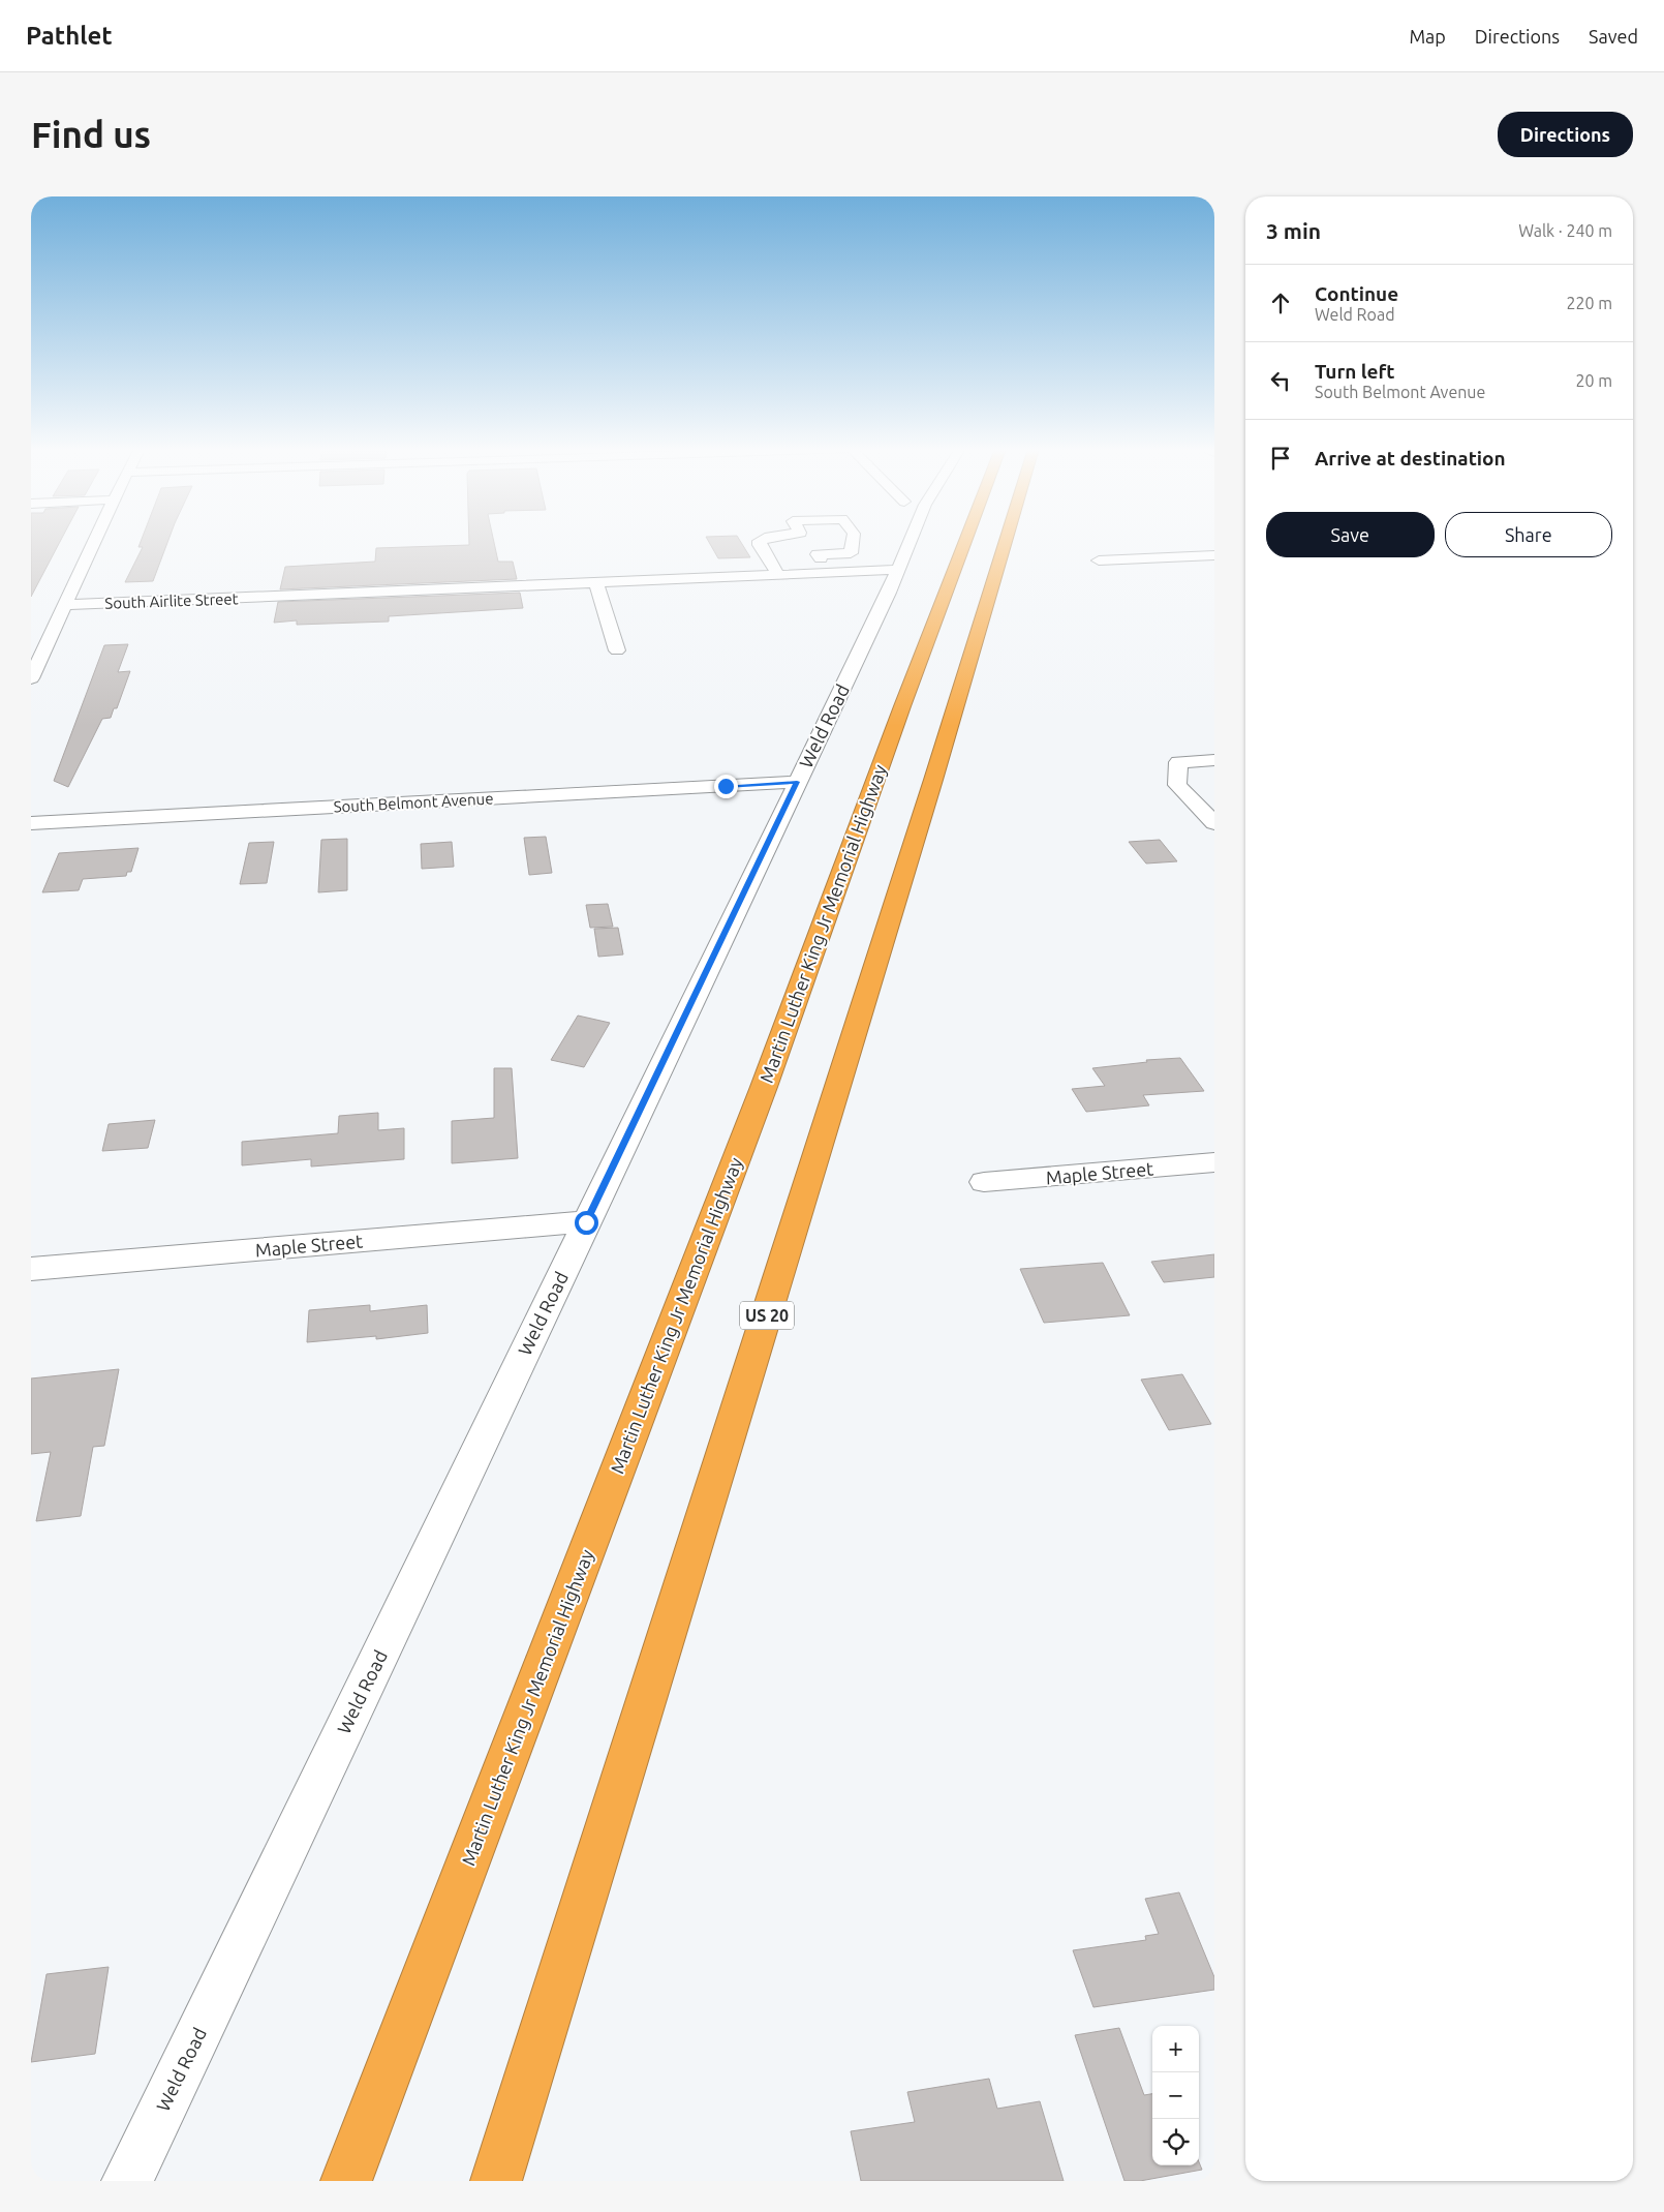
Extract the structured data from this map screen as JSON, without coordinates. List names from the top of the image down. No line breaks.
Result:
{"streets":{"highway":["Martin Luther King Jr Memorial Highway","US 20"],"street":["South Airlite Street","Weld Road","South Belmont Avenue","Maple Street"]},"crossings":[["South Airlite Street","Weld Road"],["Weld Road","South Belmont Avenue"],["Weld Road","Maple Street"]],"page":{"header":"Pathlet","nav":["Map","Directions","Saved"],"buttons":["Directions",["Save","Share"]],"title":"Find us","heading":["3 min","Walk · 240 m"],"list":[["Continue","Weld Road","220 m"],["Turn left","South Belmont Avenue","20 m"],"Arrive at destination"],"map_buttons":["+","−"]}}
